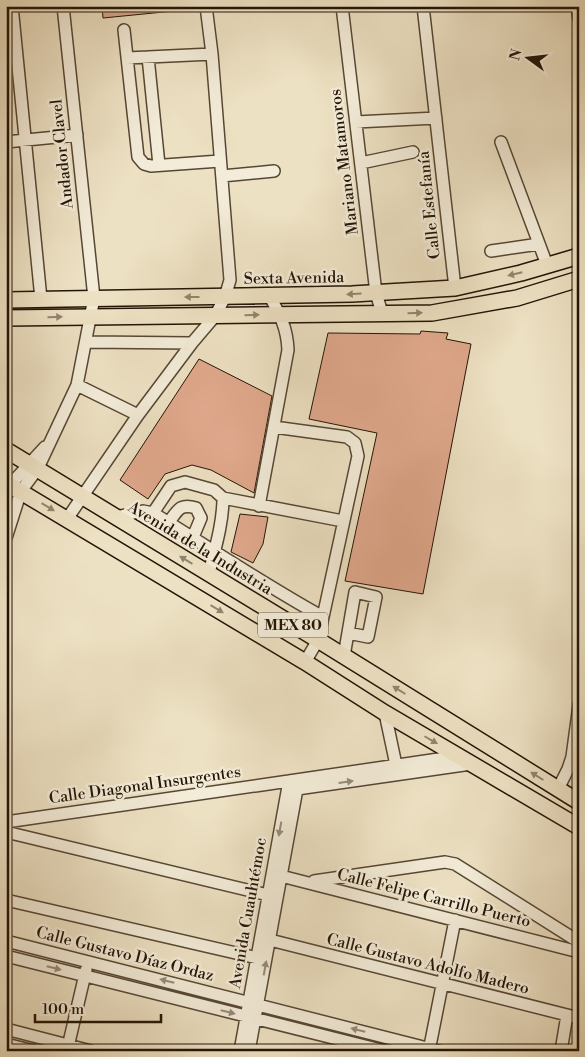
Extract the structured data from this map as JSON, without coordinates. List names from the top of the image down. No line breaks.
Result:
{"streets":{"main road":["Sexta Avenida","Avenida de la Industria","MEX 80"],"street":["Andador Clavel","Mariano Matamoros","Calle Estefanía","Calle Diagonal Insurgentes","Calle Felipe Carrillo Puerto","Avenida Cuauhtémoc","Calle Gustavo Díaz Ordaz","Calle Gustavo Adolfo Madero"]},"crossings":[["Andador Clavel","Sexta Avenida"],["Andador Clavel","Avenida de la Industria"],["Andador Clavel","MEX 80"],["Mariano Matamoros","Sexta Avenida"],["Calle Estefanía","Sexta Avenida"],["MEX 80","Calle Diagonal Insurgentes"],["Calle Diagonal Insurgentes","Avenida Cuauhtémoc"],["Calle Felipe Carrillo Puerto","Avenida Cuauhtémoc"],["Avenida Cuauhtémoc","Calle Gustavo Díaz Ordaz"],["Avenida Cuauhtémoc","Calle Gustavo Adolfo Madero"]],"scale_bar":"100 m","north":"left"}
